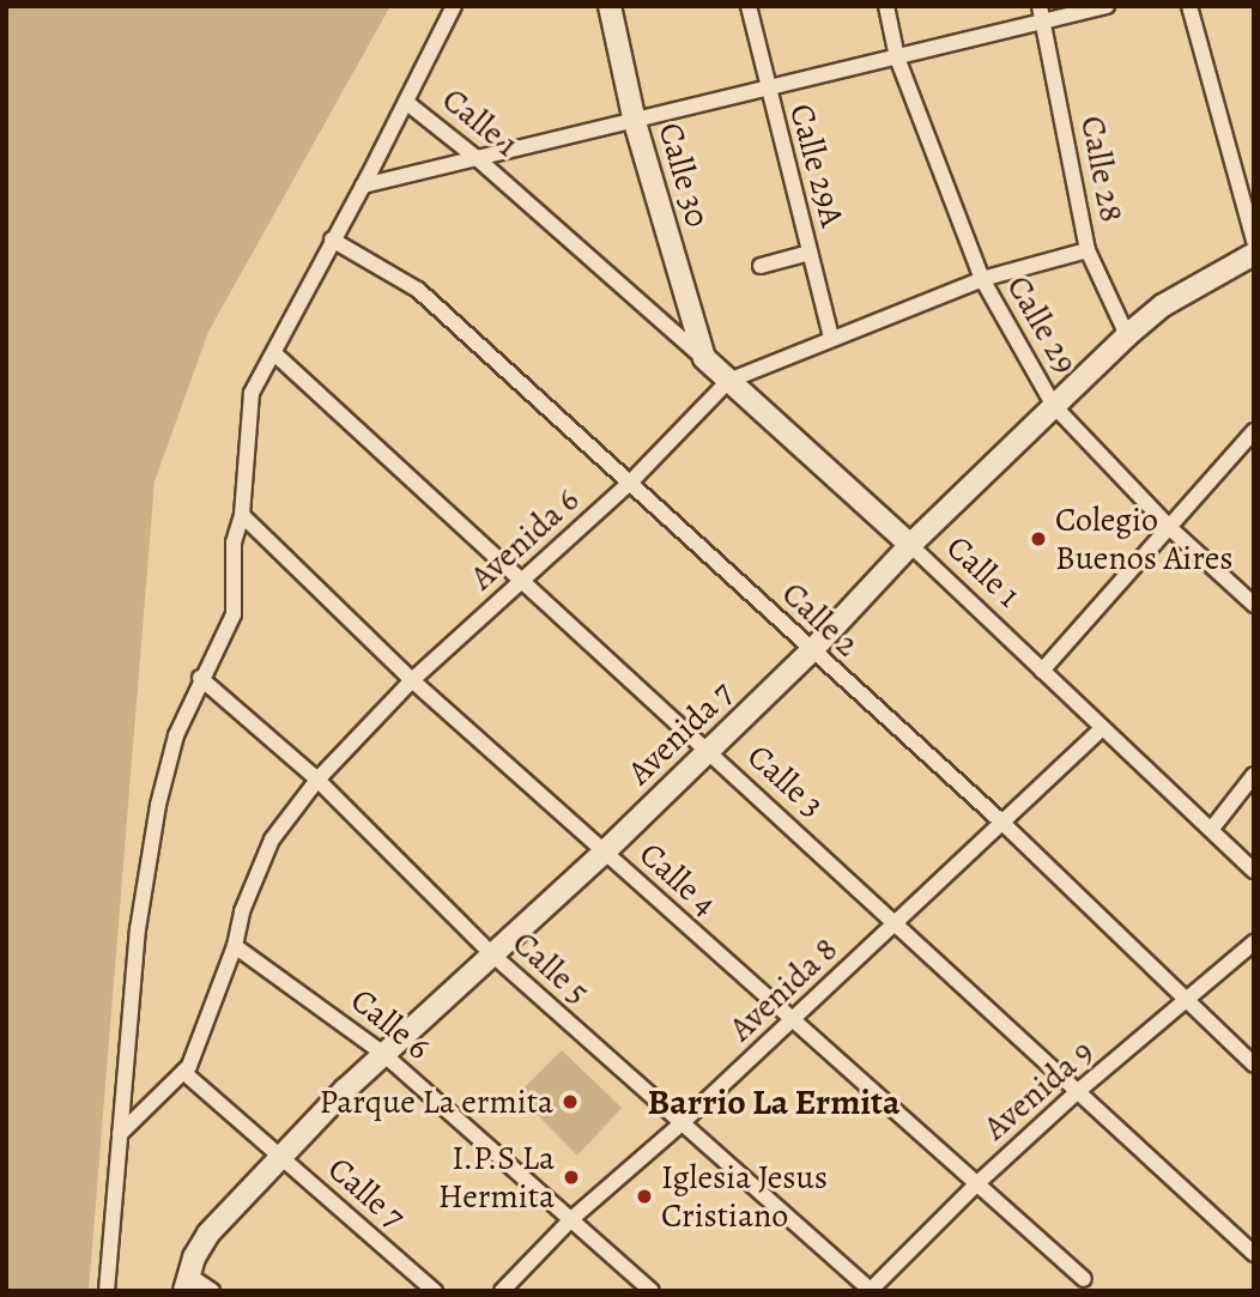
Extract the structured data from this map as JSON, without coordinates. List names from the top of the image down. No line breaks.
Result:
{"streets":{"street":["Calle 1","Calle 29A","Calle 28","Calle 30","Calle 29","Avenida 6","Calle 2","Avenida 7","Calle 3","Calle 4","Calle 5","Avenida 8","Calle 6","Avenida 9","Calle 7"]},"crossings":[["Calle 1","Calle 30"],["Calle 1","Avenida 6"],["Calle 1","Avenida 7"],["Calle 1","Avenida 8"],["Calle 29A","Avenida 6"],["Calle 28","Avenida 6"],["Calle 28","Avenida 7"],["Calle 29","Avenida 6"],["Calle 29","Avenida 7"],["Avenida 6","Calle 2"],["Avenida 6","Calle 3"],["Avenida 6","Calle 4"],["Avenida 6","Calle 5"],["Avenida 6","Calle 6"],["Avenida 6","Calle 7"],["Calle 2","Avenida 7"],["Calle 2","Avenida 8"],["Calle 2","Avenida 9"],["Avenida 7","Calle 3"],["Avenida 7","Calle 4"],["Avenida 7","Calle 5"],["Avenida 7","Calle 6"],["Avenida 7","Calle 7"],["Calle 3","Avenida 8"],["Calle 3","Avenida 9"],["Calle 4","Avenida 8"],["Calle 4","Avenida 9"],["Calle 5","Avenida 8"],["Calle 5","Avenida 9"],["Avenida 8","Calle 6"]],"districts":["Barrio La Ermita"],"places":["Colegio Buenos Aires","Parque La ermita","I.P.S La Hermita","Iglesia Jesus Cristiano"]}
